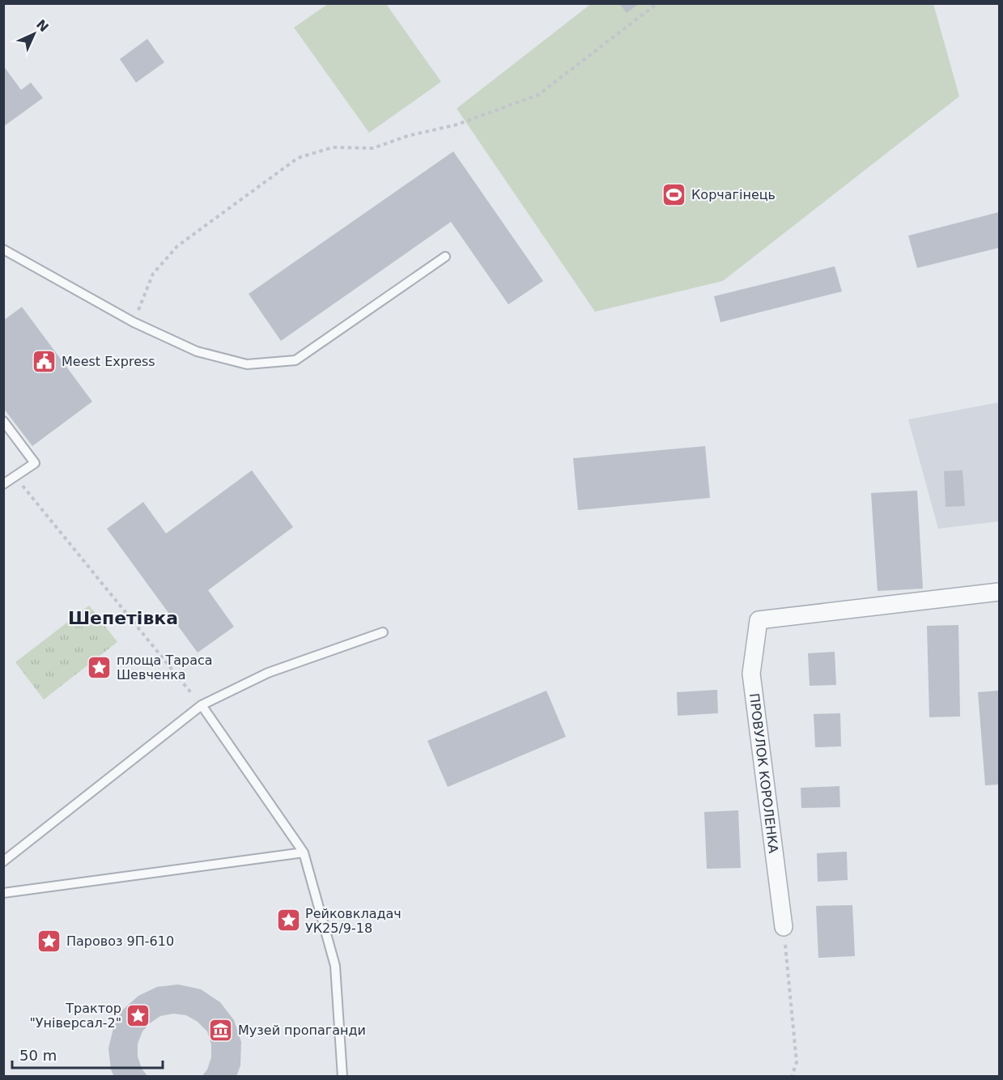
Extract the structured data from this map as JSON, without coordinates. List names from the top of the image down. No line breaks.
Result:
{"streets":{"street":["ПРОВУЛОК КОРОЛЕНКА"]},"districts":["Шепетівка"],"places":{"sports":["Корчагінець"],"public building":["Meest Express"],"place":["площа Тараса Шевченка","Рейковкладач УК25/9-18","Паровоз 9П-610","Трактор \"Універсал-2\""],"museum":["Музей пропаганди"]},"scale_bar":"50 m","north":"top right"}
